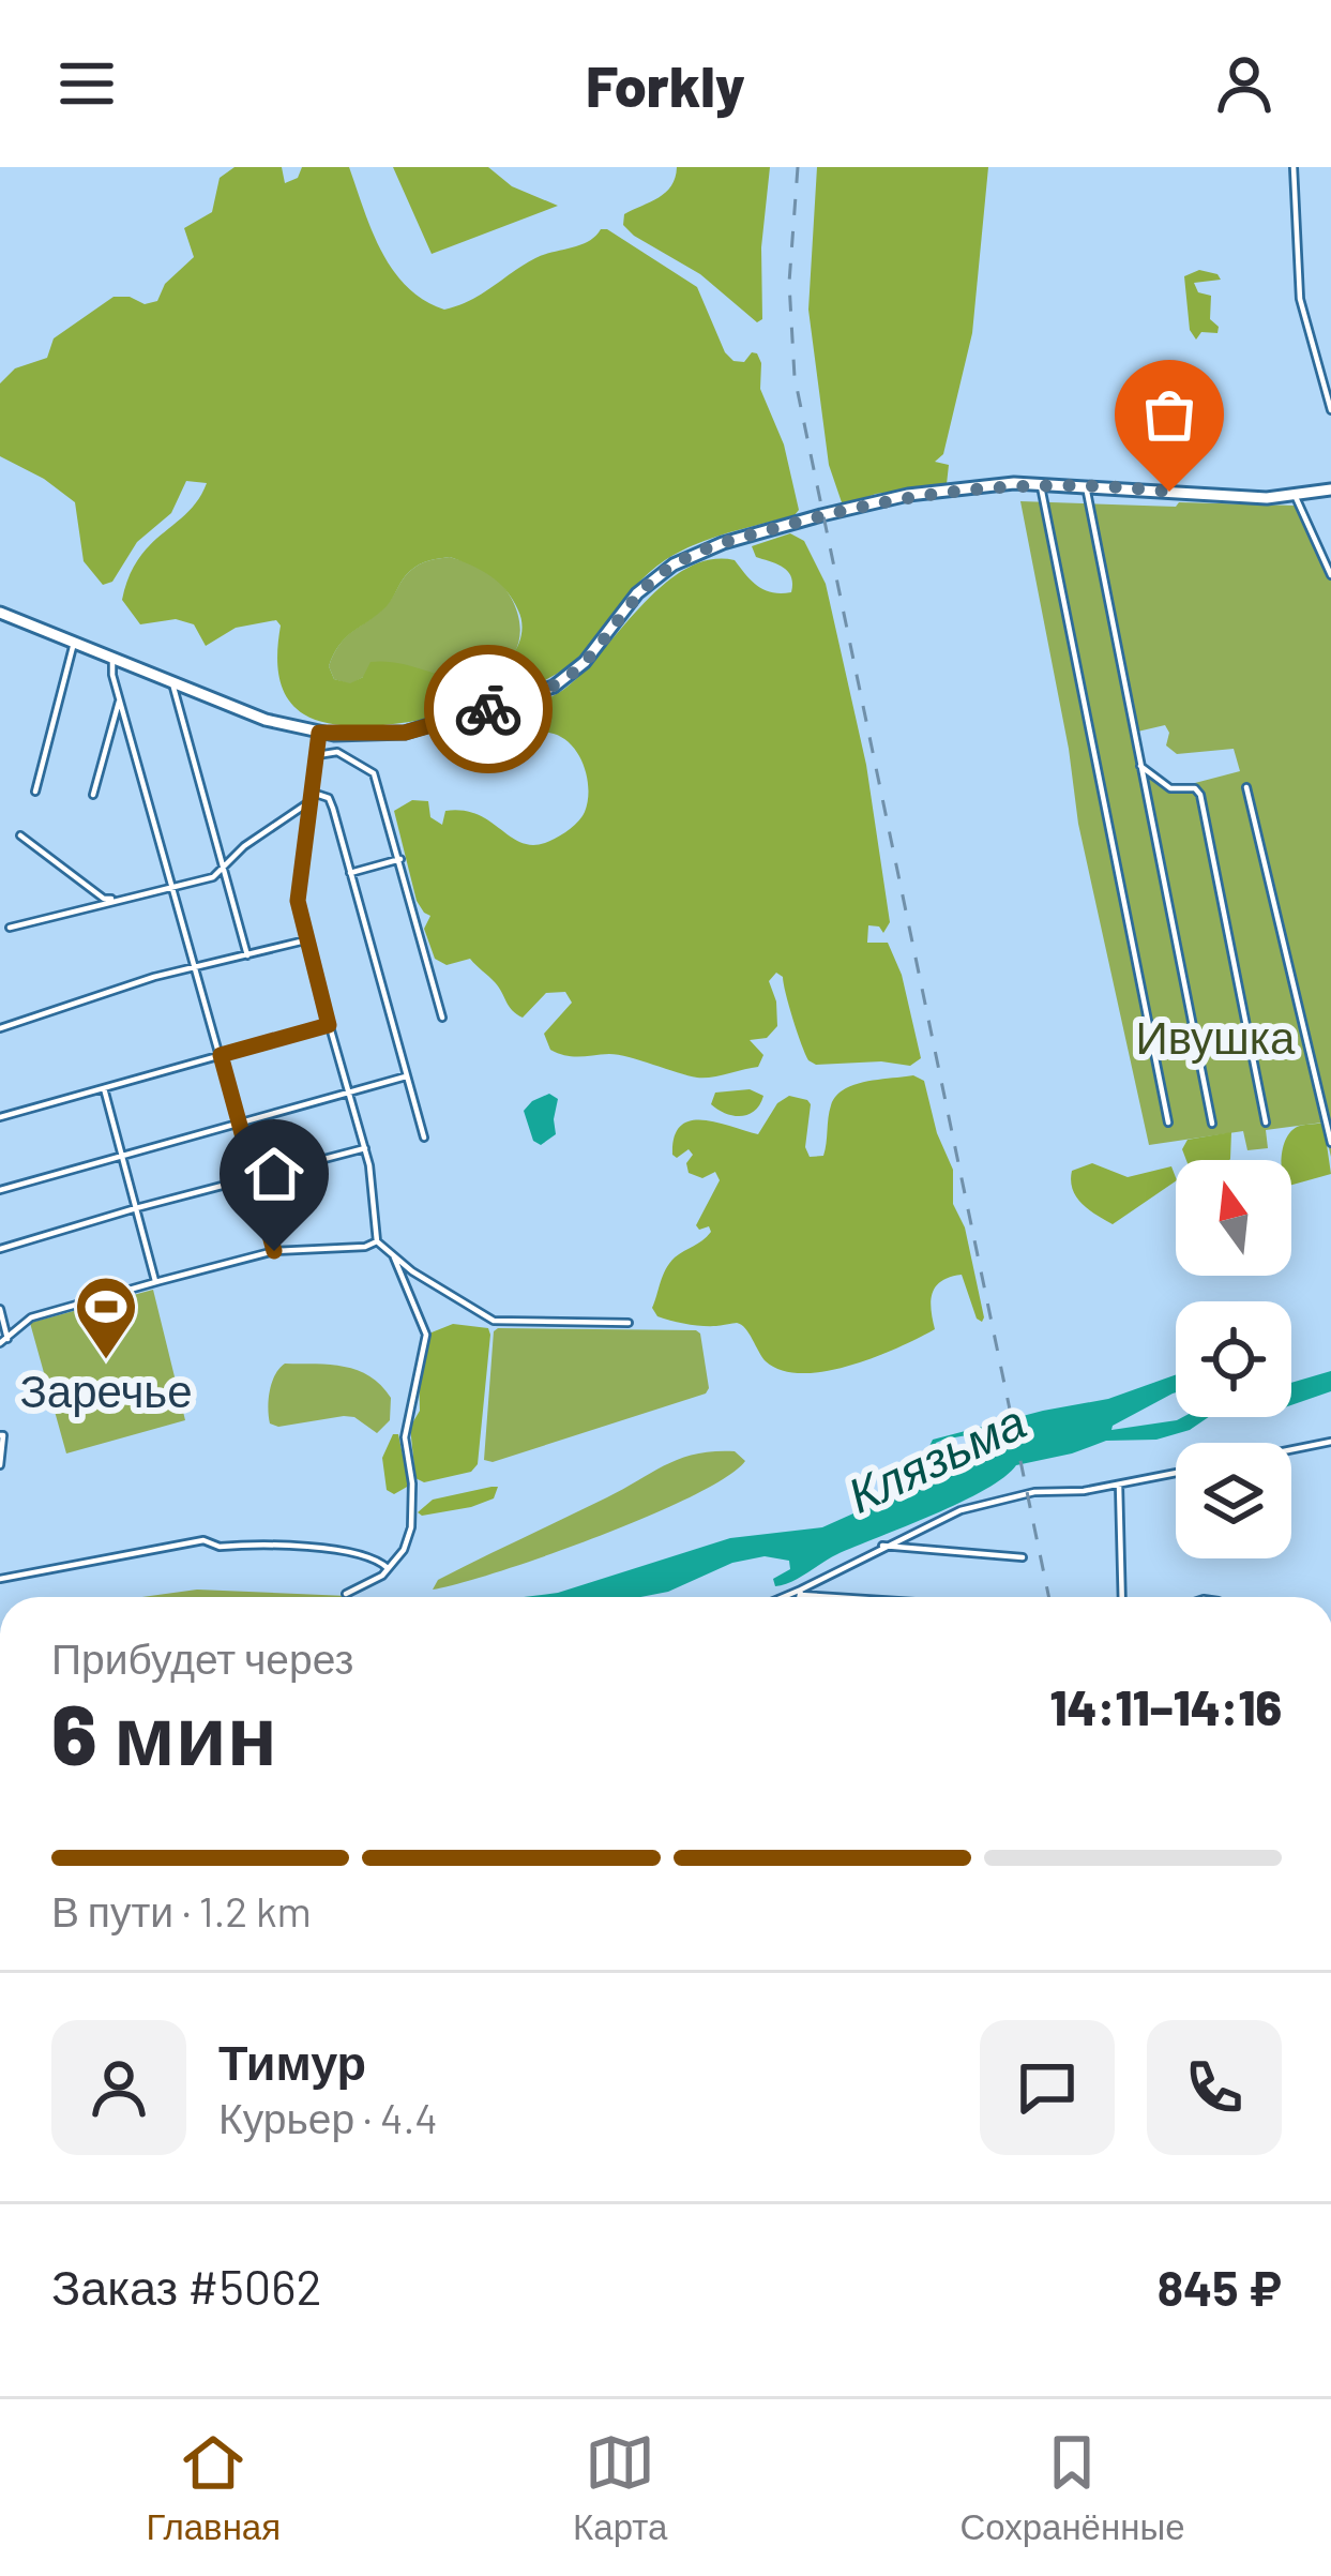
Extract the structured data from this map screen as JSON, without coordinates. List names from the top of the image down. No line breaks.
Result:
{"water":["Клязьма"],"parks":["Ивушка"],"places":{"sports":["Заречье"]},"north":"top","page":{"header":"Forkly","heading":["6 мин","Прибудет через","14:11–14:16"],"panel":["Тимур","Курьер · 4.4","Заказ #5062","845 ₽"],"bar":"В пути · 1.2 km","tabs":["Главная","Карта","Сохранённые"]}}
